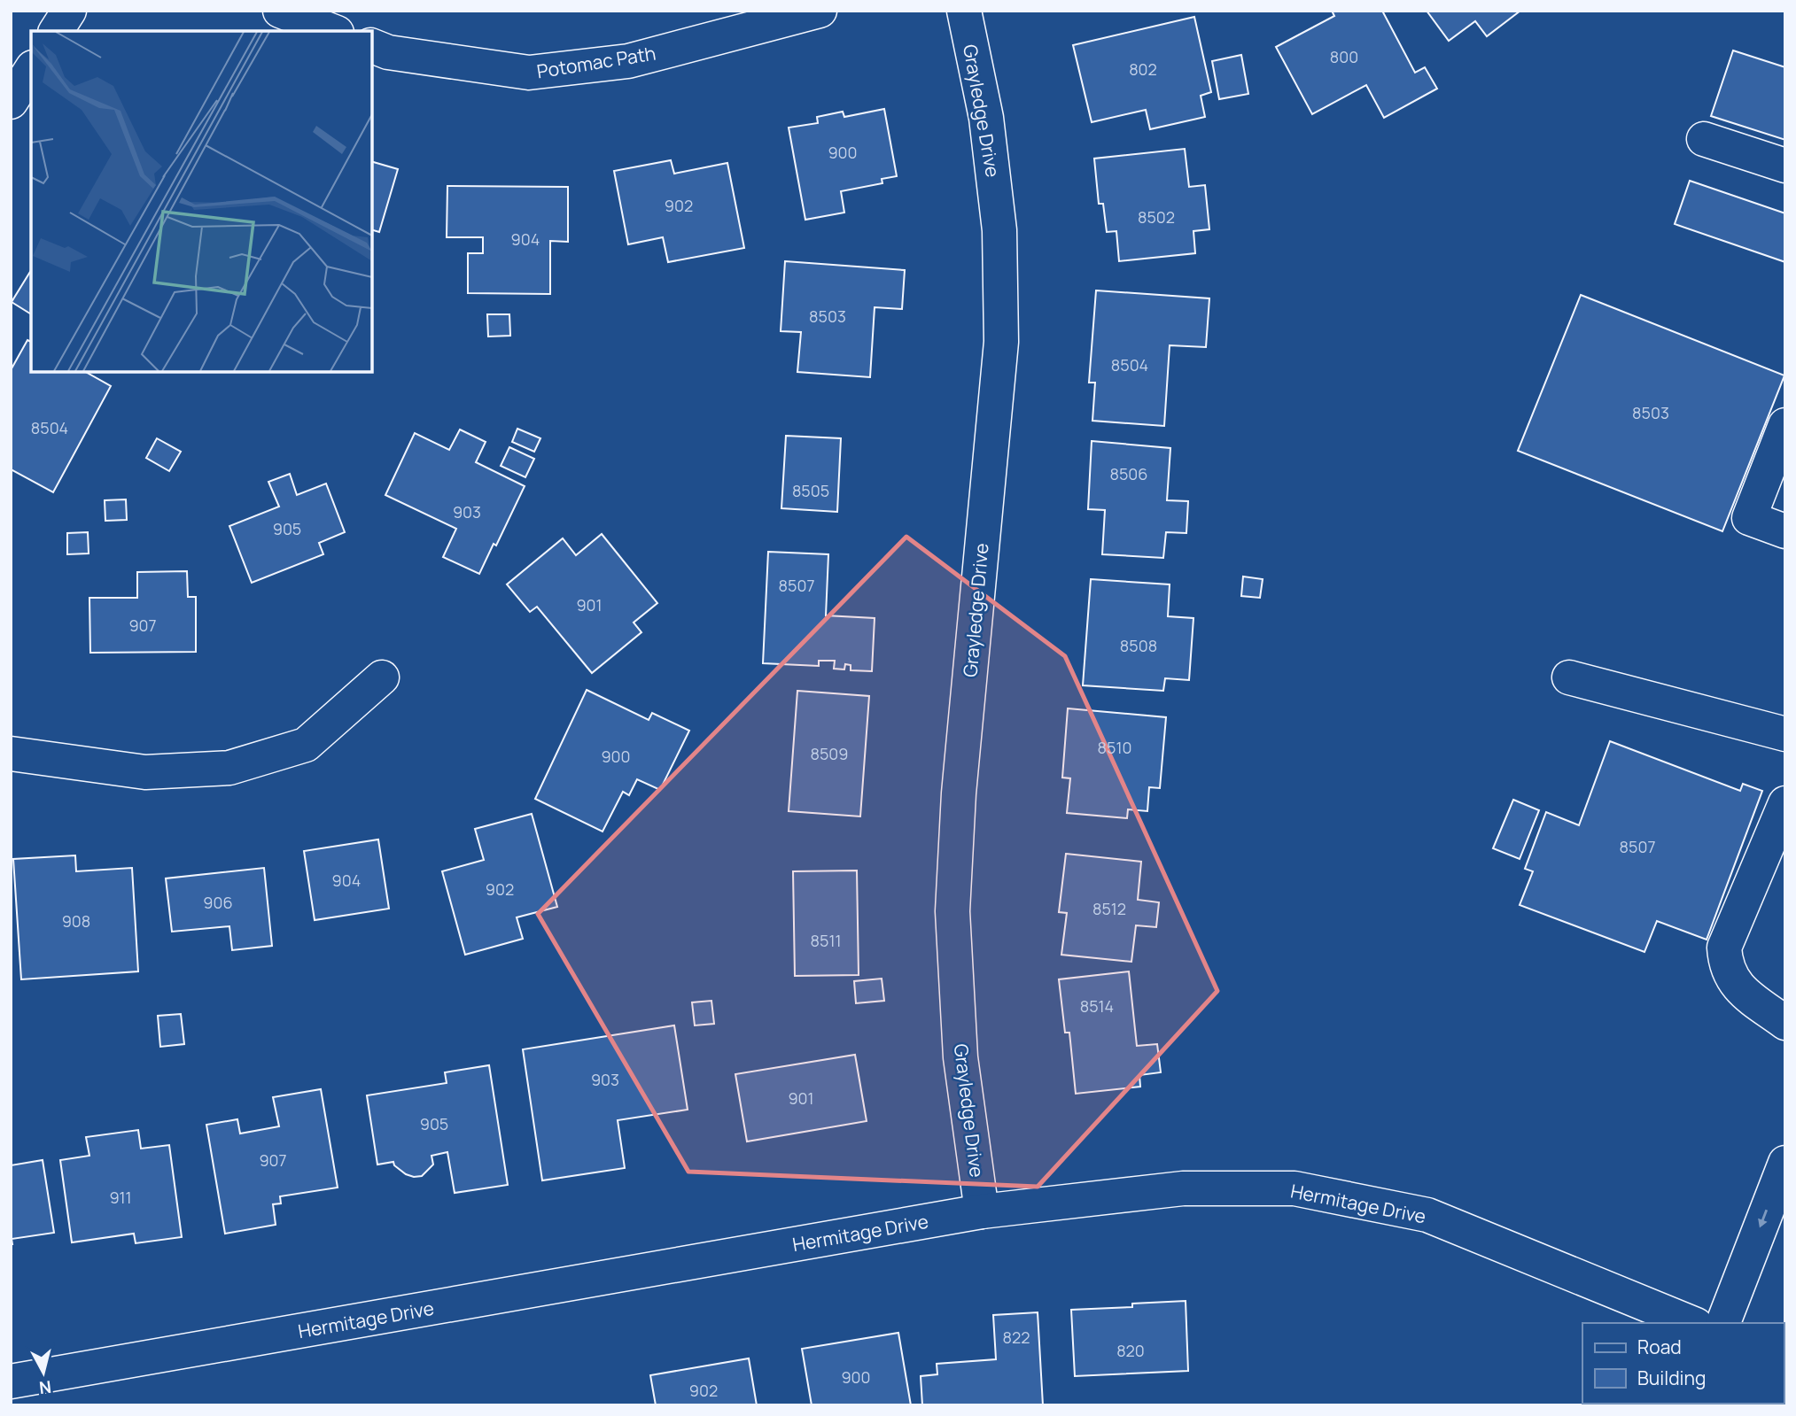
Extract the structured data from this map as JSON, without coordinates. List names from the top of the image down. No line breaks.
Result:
{"streets":{"main road":["Potomac Path","Grayledge Drive","Hermitage Drive"]},"crossings":[["Grayledge Drive","Hermitage Drive"]],"house_numbers":["800","802","900","902","8502","904","8503","8504","8503","8504","8506","8505","903","905","8507","901","907","8508","8510","8509","900","8507","904","902","906","8512","908","8511","8514","903","901","905","907","911","822","820","900","902"],"legend":["Road","Building"],"north":"bottom"}
